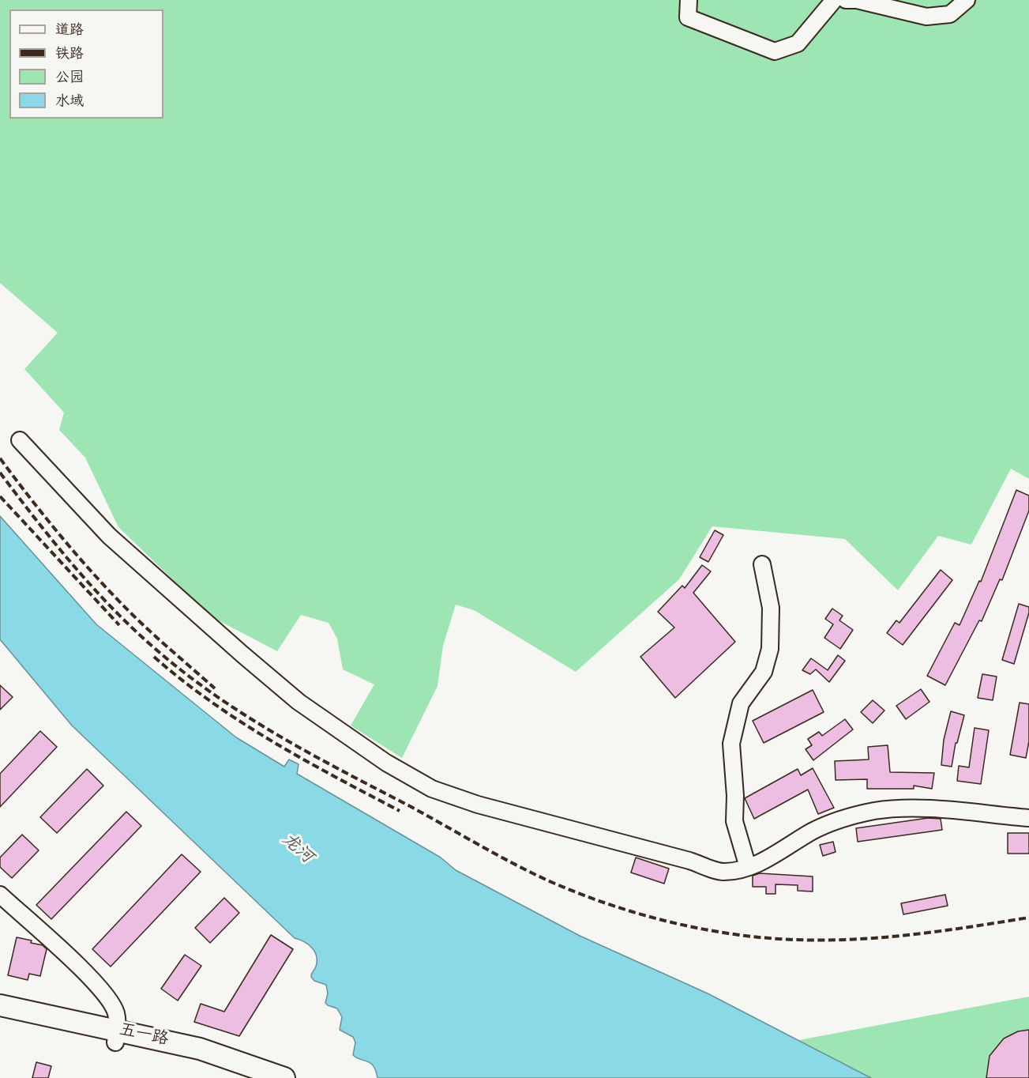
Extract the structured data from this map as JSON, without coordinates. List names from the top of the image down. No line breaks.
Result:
{"streets":{"main road":["五一路"]},"water":["龙河"],"legend":["道路","铁路","公园","水域"]}
